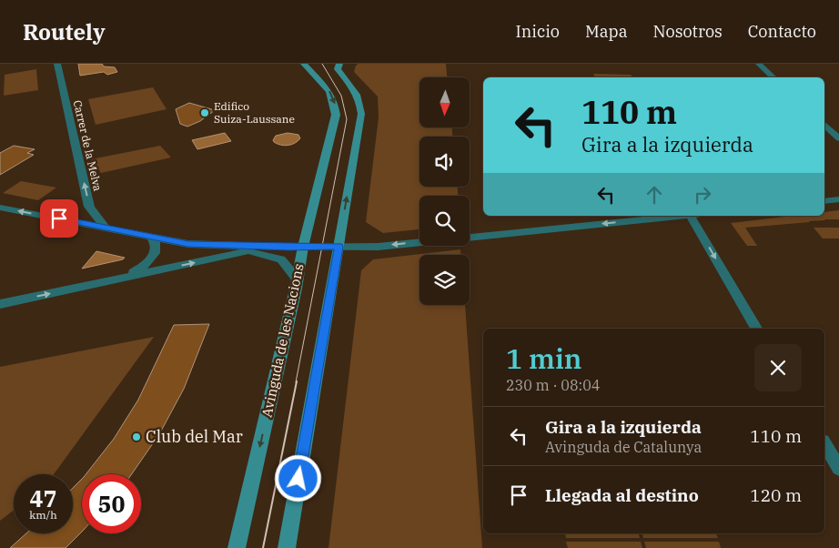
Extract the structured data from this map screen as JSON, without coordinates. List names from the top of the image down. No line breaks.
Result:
{"streets":{"main road":["Avinguda de les Nacions"],"street":["Carrer de la Melva"]},"one_way":["Carrer de la Melva"],"places":["Edifico Suiza-Laussane","Club del Mar"],"north":"bottom","page":{"header":"Routely","nav":["Inicio","Mapa","Nosotros","Contacto"],"turn":["110 m","Gira a la izquierda"],"heading":["1 min","230 m · 08:04"],"list":[{"name":"Gira a la izquierda","note":"Avinguda de Catalunya","value":"110 m"},{"name":"Llegada al destino","value":"120 m"}],"speed":"47 km/h","limit":"50"}}
